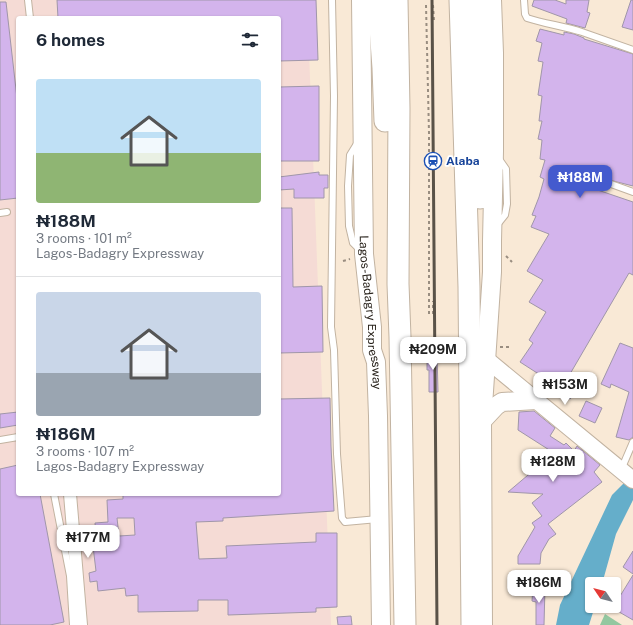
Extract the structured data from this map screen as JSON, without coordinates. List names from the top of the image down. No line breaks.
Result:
{"streets":{"highway":["Lagos-Badagry Expressway"]},"places":{"station":["Alaba"]},"north":"top left","page":{"heading":"6 homes","list":[{"name":"₦188M","note":"3 rooms · 101 m² · Lagos-Badagry Expressway"},{"name":"₦186M","note":"3 rooms · 107 m² · Lagos-Badagry Expressway"}],"price":["₦188M","₦209M","₦153M","₦128M","₦177M","₦186M"]}}
